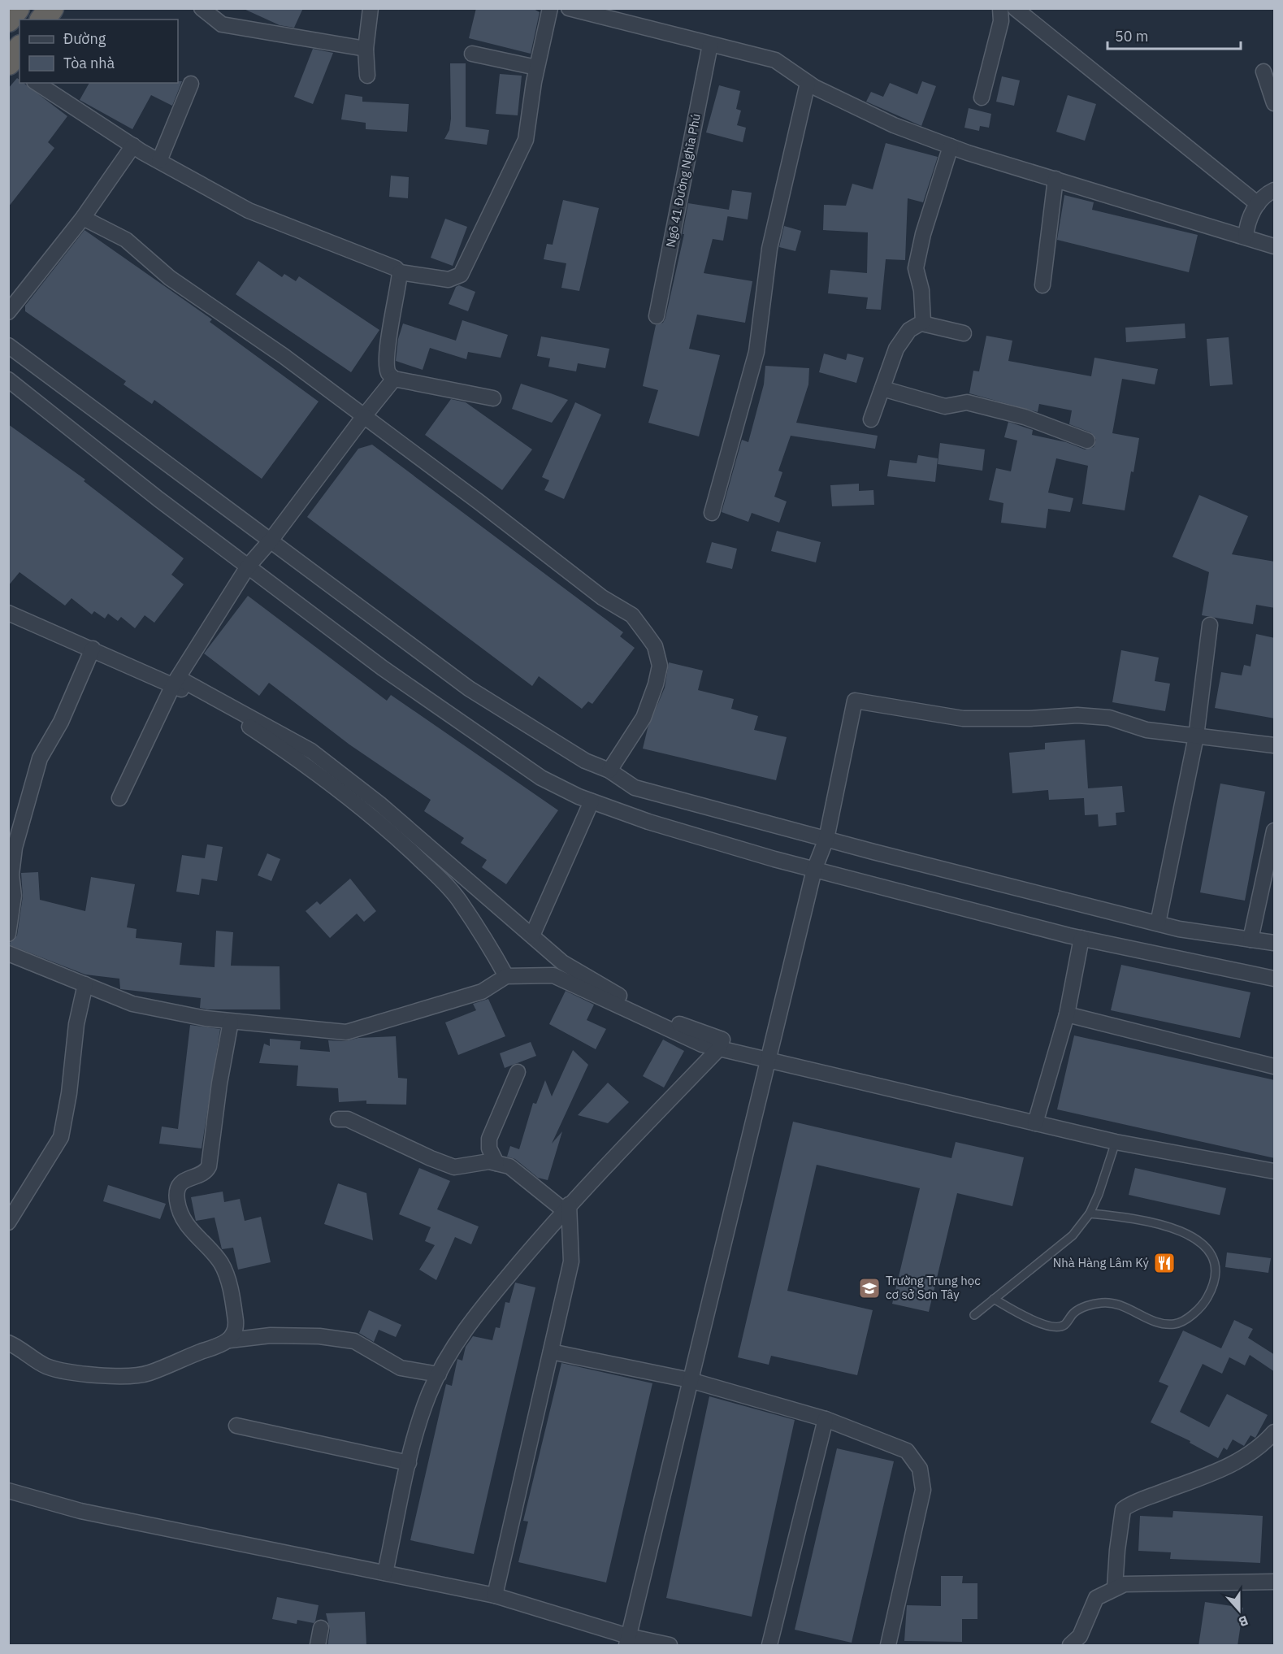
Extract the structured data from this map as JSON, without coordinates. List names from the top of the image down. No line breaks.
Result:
{"streets":{"street":["Ngõ 41 Đường Nghĩa Phú"]},"places":{"restaurant":["Nhà Hàng Lâm Ký"],"school or university":["Trường Trung học cơ sở Sơn Tây"]},"legend":["Đường","Tòa nhà"],"scale_bar":"50 m","north":"bottom"}
